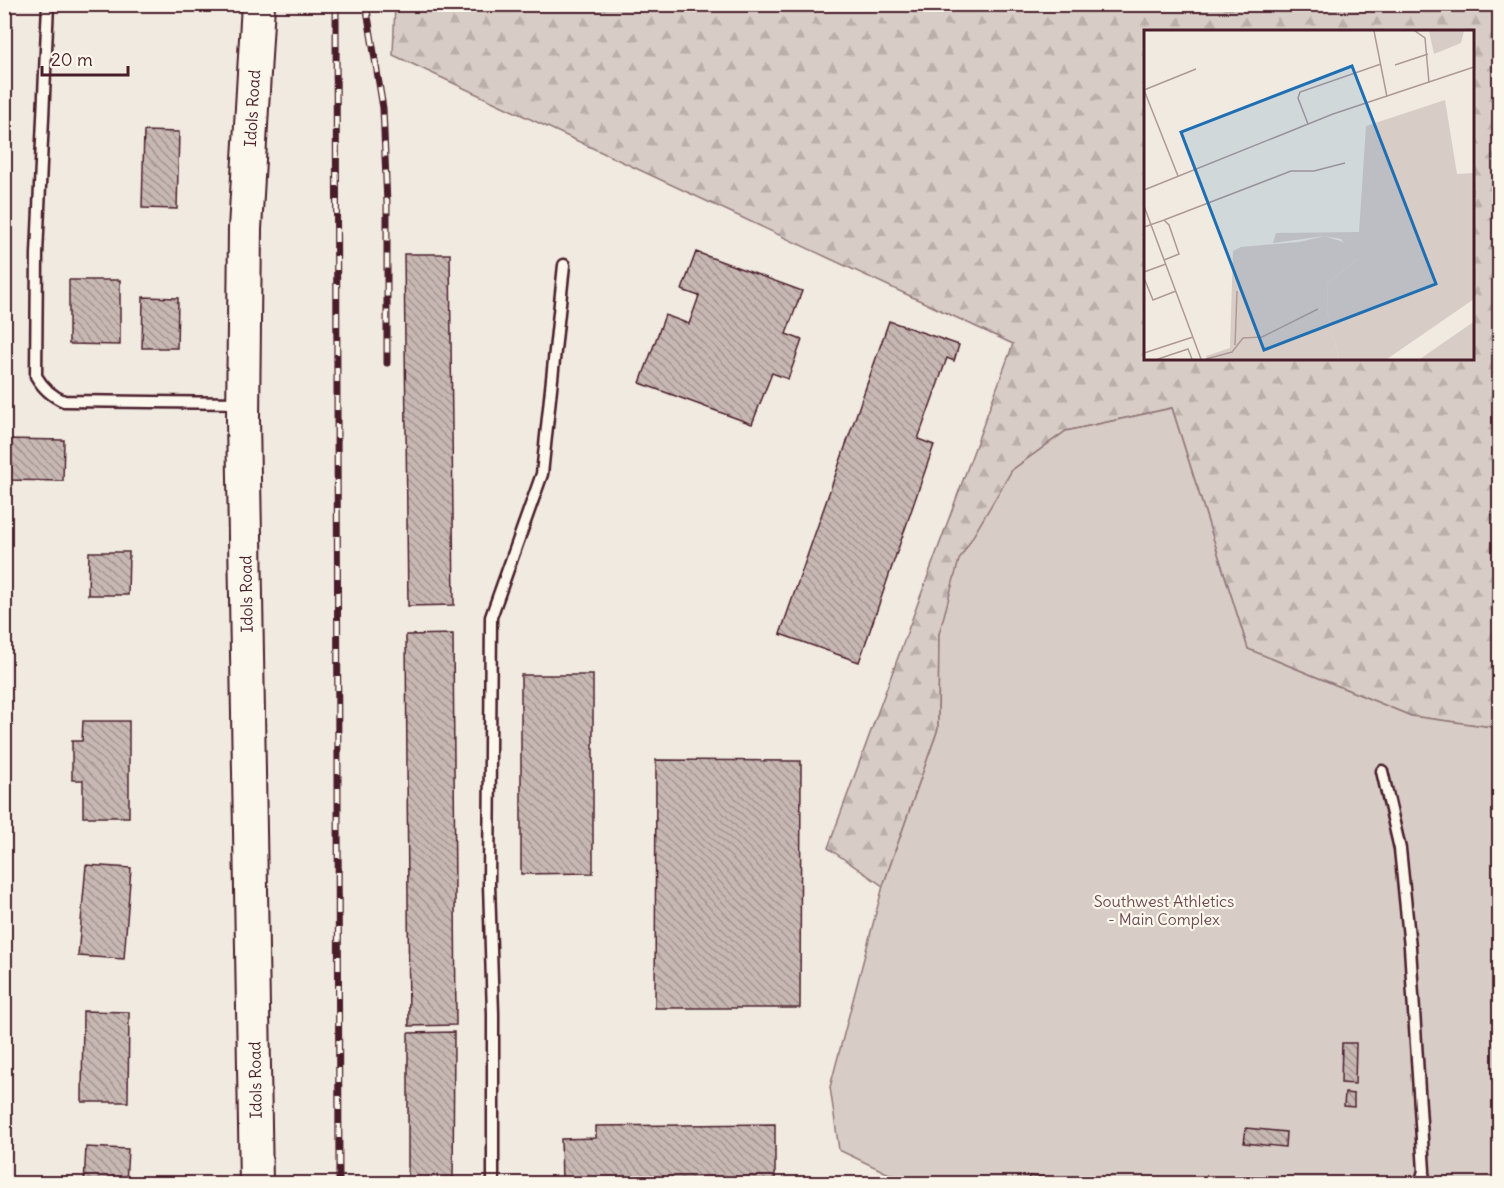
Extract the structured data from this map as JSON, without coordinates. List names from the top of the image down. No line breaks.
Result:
{"streets":{"street":["Idols Road"]},"parks":["Southwest Athletics - Main Complex"],"scale_bar":"20 m"}
